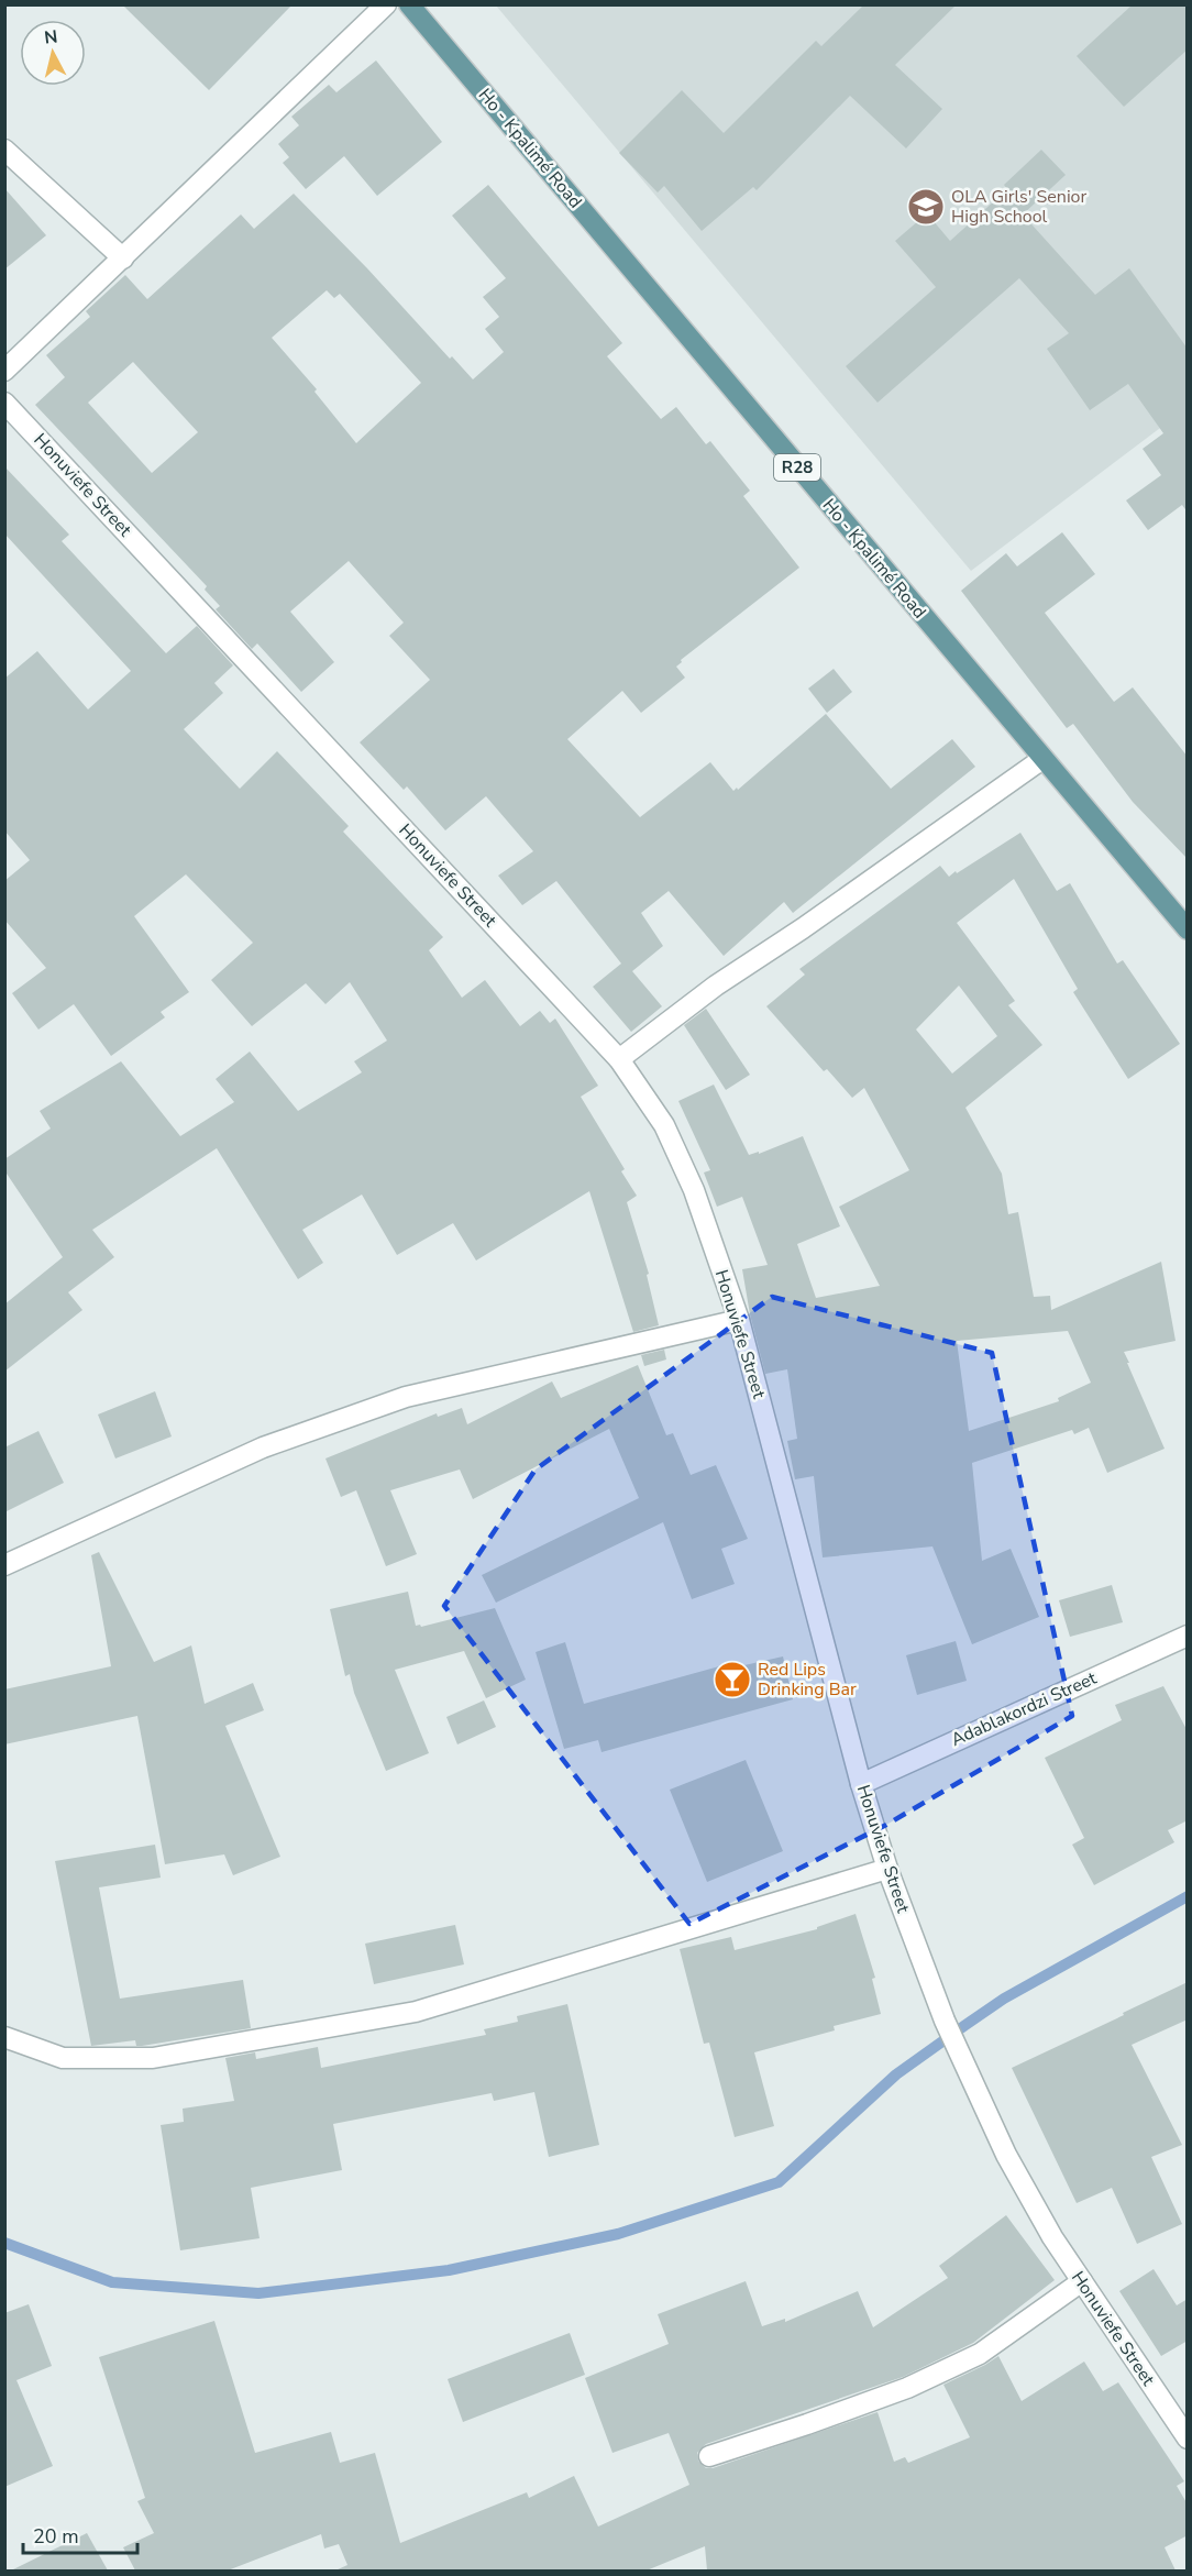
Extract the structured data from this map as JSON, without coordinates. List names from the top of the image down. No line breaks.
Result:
{"streets":{"main road":["Ho - Kpalimé Road","R28"],"street":["Honuviefe Street","Adablakordzi Street"]},"crossings":[["Honuviefe Street","Adablakordzi Street"]],"places":{"school or university":["OLA Girls' Senior High School"],"bar":["Red Lips Drinking Bar"]},"scale_bar":"20 m","north":"top"}
